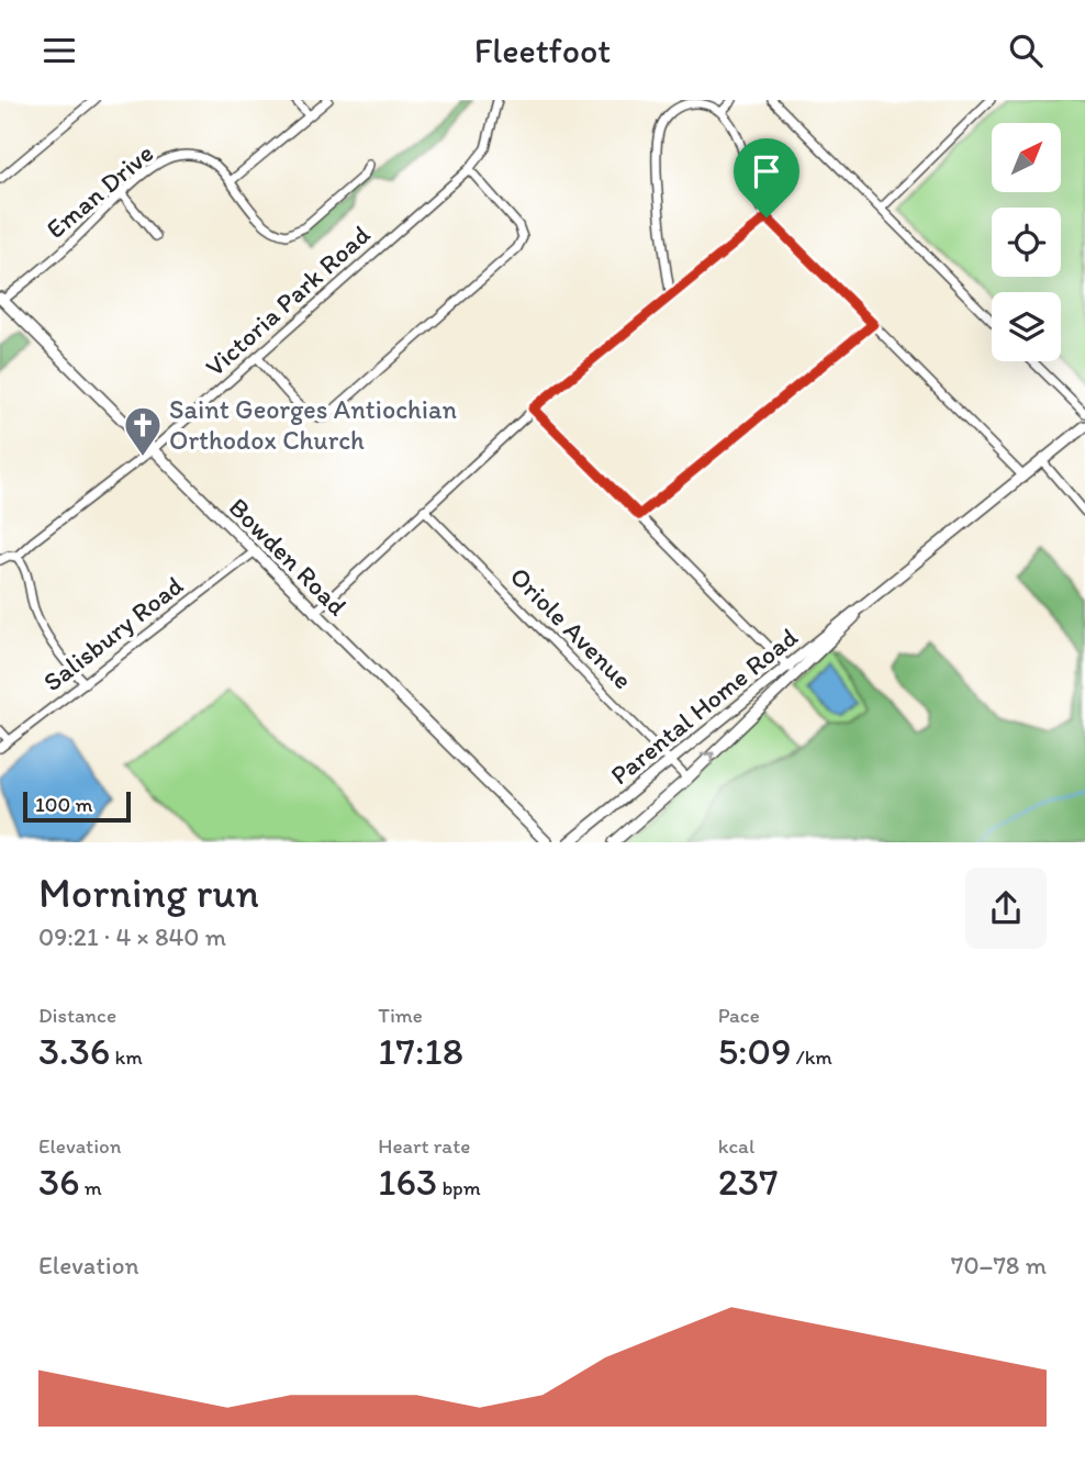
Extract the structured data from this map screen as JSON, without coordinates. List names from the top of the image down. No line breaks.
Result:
{"streets":{"main road":["Bowden Road","Parental Home Road"],"street":["Eman Drive","Victoria Park Road","Oriole Avenue","Salisbury Road"]},"crossings":[["Eman Drive","Bowden Road"],["Victoria Park Road","Bowden Road"],["Bowden Road","Salisbury Road"],["Oriole Avenue","Parental Home Road"]],"places":{"church":["Saint Georges Antiochian Orthodox Church"]},"scale_bar":"100 m","north":"top right","page":{"header":"Fleetfoot","scale":"100 m","heading":["Morning run","09:21 · 4 × 840 m"],"stats":[["Distance","3.36 km"],["Time","17:18"],["Pace","5:09 /km"],["Elevation","36 m"],["Heart rate","163 bpm"],["kcal","237"]],"chart":["Elevation","70–78 m"]}}
